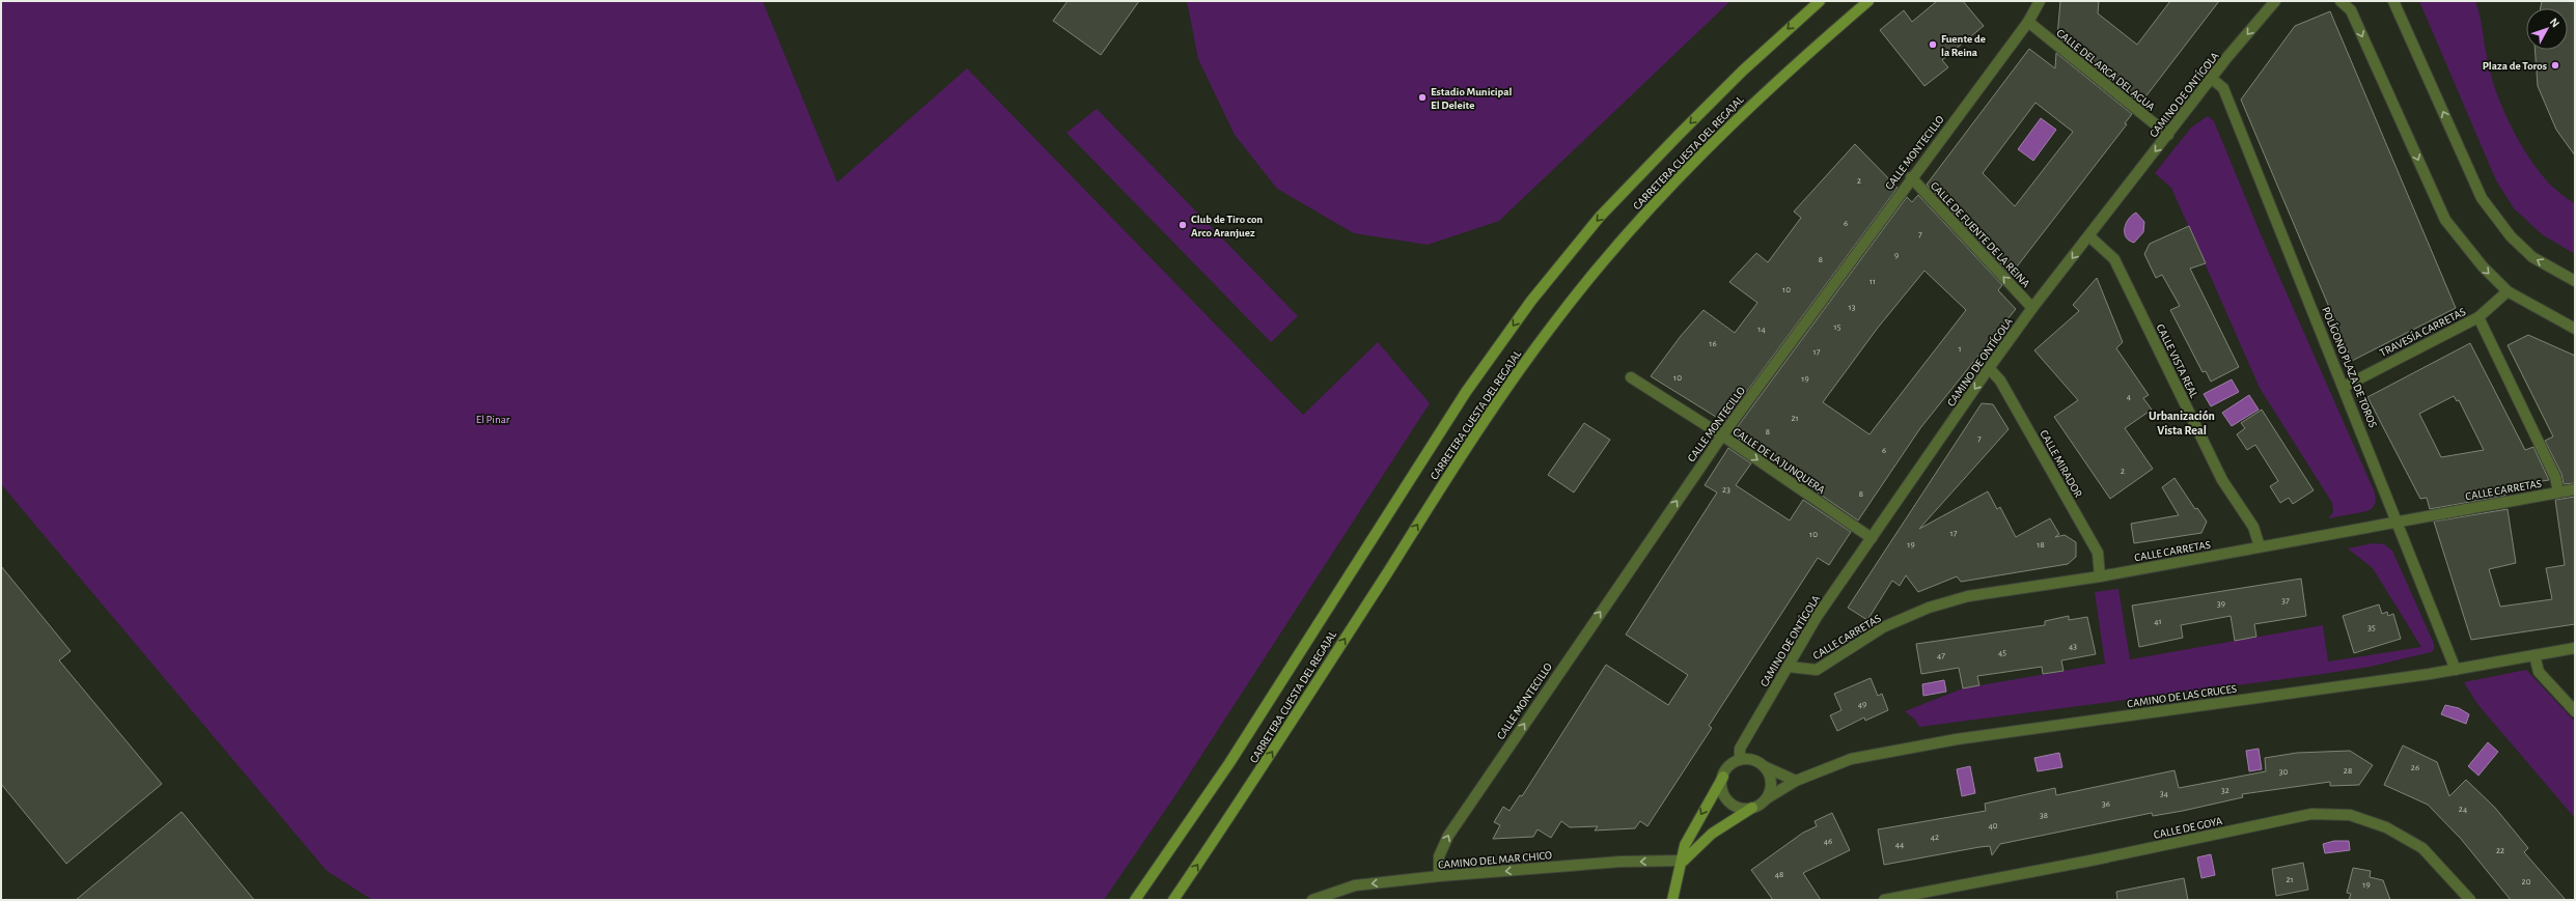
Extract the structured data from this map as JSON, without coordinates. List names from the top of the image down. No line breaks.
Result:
{"streets":{"main road":["CARRETERA CUESTA DEL REGAJAL"],"street":["CALLE DEL ARCA DEL AGUA","CAMINO DE ONTÍGOLA","CALLE MONTECILLO","CALLE DE FUENTE DE LA REINA","TRAVESÍA CARRETAS","CALLE VISTA REAL","POLÍGONO PLAZA DE TOROS","CALLE DE LA JUNQUERA","CALLE MIRADOR","CALLE CARRETAS","CAMINO DE LAS CRUCES","CALLE DE GOYA","CAMINO DEL MAR CHICO"]},"crossings":[["CALLE DEL ARCA DEL AGUA","CAMINO DE ONTÍGOLA"],["CALLE DEL ARCA DEL AGUA","CALLE MONTECILLO"],["CAMINO DE ONTÍGOLA","CALLE DE FUENTE DE LA REINA"],["CAMINO DE ONTÍGOLA","CALLE VISTA REAL"],["CAMINO DE ONTÍGOLA","POLÍGONO PLAZA DE TOROS"],["CAMINO DE ONTÍGOLA","CALLE DE LA JUNQUERA"],["CAMINO DE ONTÍGOLA","CALLE MIRADOR"],["CAMINO DE ONTÍGOLA","CALLE CARRETAS"],["CAMINO DE ONTÍGOLA","CAMINO DE LAS CRUCES"],["CALLE MONTECILLO","CALLE DE FUENTE DE LA REINA"],["CALLE MONTECILLO","CALLE DE LA JUNQUERA"],["CALLE MONTECILLO","CAMINO DEL MAR CHICO"],["TRAVESÍA CARRETAS","POLÍGONO PLAZA DE TOROS"],["CALLE VISTA REAL","CALLE CARRETAS"],["POLÍGONO PLAZA DE TOROS","CALLE CARRETAS"],["POLÍGONO PLAZA DE TOROS","CAMINO DE LAS CRUCES"],["CALLE MIRADOR","CALLE CARRETAS"]],"one_way":["CAMINO DE ONTÍGOLA","CALLE MONTECILLO","CALLE DE FUENTE DE LA REINA","CALLE DE LA JUNQUERA","CAMINO DEL MAR CHICO"],"districts":["Urbanización Vista Real"],"parks":["El Pinar"],"places":["Fuente de la Reina","Plaza de Toros","Estadio Municipal El Deleite","Club de Tiro con Arco Aranjuez"],"house_numbers":["2","6","7","9","8","11","10","13","15","14","16","1","17","10","19","4","21","8","7","6","2","23","8","17","10","19","18","37","39","41","35","43","45","47","49","26","28","30","32","34","36","24","38","40","42","46","44","22","48","21","20","19"],"north":"top right"}
